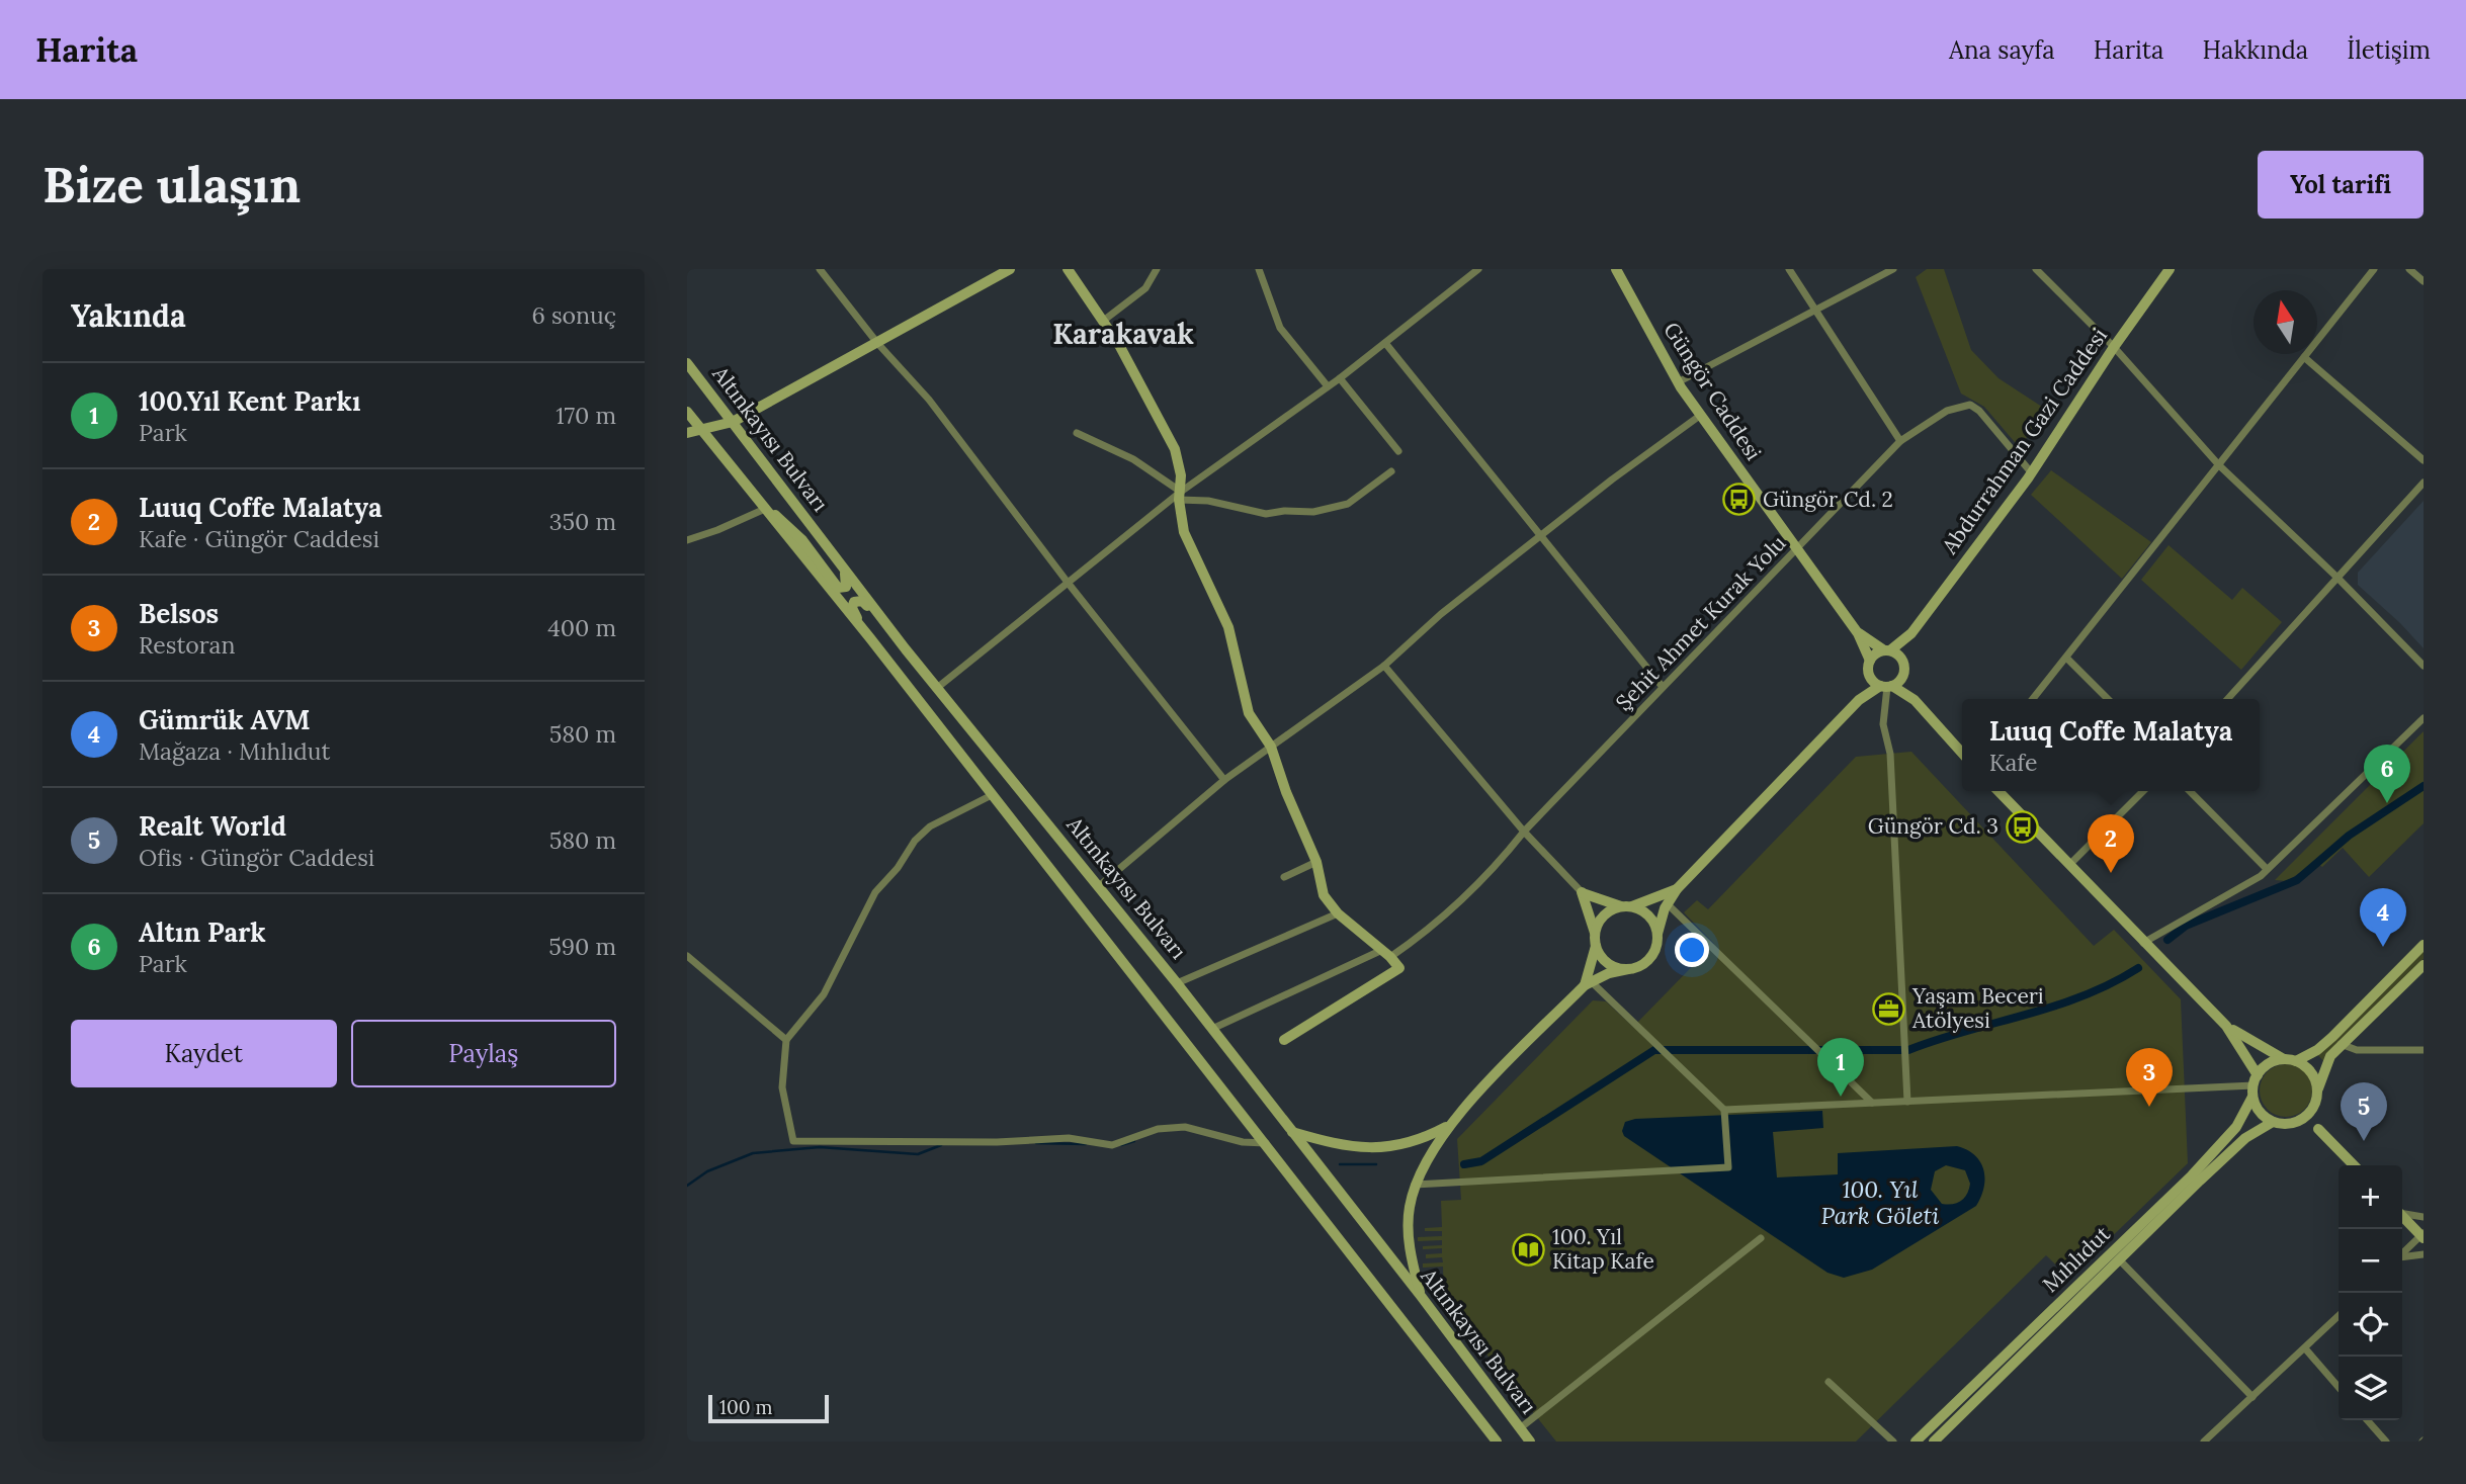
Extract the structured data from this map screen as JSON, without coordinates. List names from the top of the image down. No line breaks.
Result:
{"streets":{"main road":["Güngör Caddesi","Altınkayısı Bulvarı","Abdurrahman Gazi Caddesi","Mıhlıdut"],"street":["Şehit Ahmet Kurak Yolu"]},"crossings":[["Güngör Caddesi","Abdurrahman Gazi Caddesi"],["Güngör Caddesi","Şehit Ahmet Kurak Yolu"],["Abdurrahman Gazi Caddesi","Şehit Ahmet Kurak Yolu"]],"districts":["Karakavak"],"water":["100. Yıl Park Göleti"],"places":{"bus stop":["Güngör Cd. 2","Güngör Cd. 3"],"office":["Yaşam Beceri Atölyesi"],"library":["100. Yıl Kitap Kafe"]},"scale_bar":"100 m","north":"top","page":{"header":"Harita","nav":["Ana sayfa","Harita","Hakkında","İletişim"],"buttons":["Yol tarifi",["Kaydet","Paylaş"]],"title":"Bize ulaşın","heading":["Yakında","6 sonuç"],"list":[{"mark":"1","name":"100.Yıl Kent Parkı","note":"Park","value":"170 m"},{"mark":"2","name":"Luuq Coffe Malatya","note":"Kafe · Güngör Caddesi","value":"350 m"},{"mark":"3","name":"Belsos","note":"Restoran","value":"400 m"},{"mark":"4","name":"Gümrük AVM","note":"Mağaza · Mıhlıdut","value":"580 m"},{"mark":"5","name":"Realt World","note":"Ofis · Güngör Caddesi","value":"580 m"},{"mark":"6","name":"Altın Park","note":"Park","value":"590 m"}],"popup":["Luuq Coffe Malatya","Kafe"],"pins":["6","2","4","1","3","5"],"map_buttons":["+","−"],"scale":"100 m"}}
